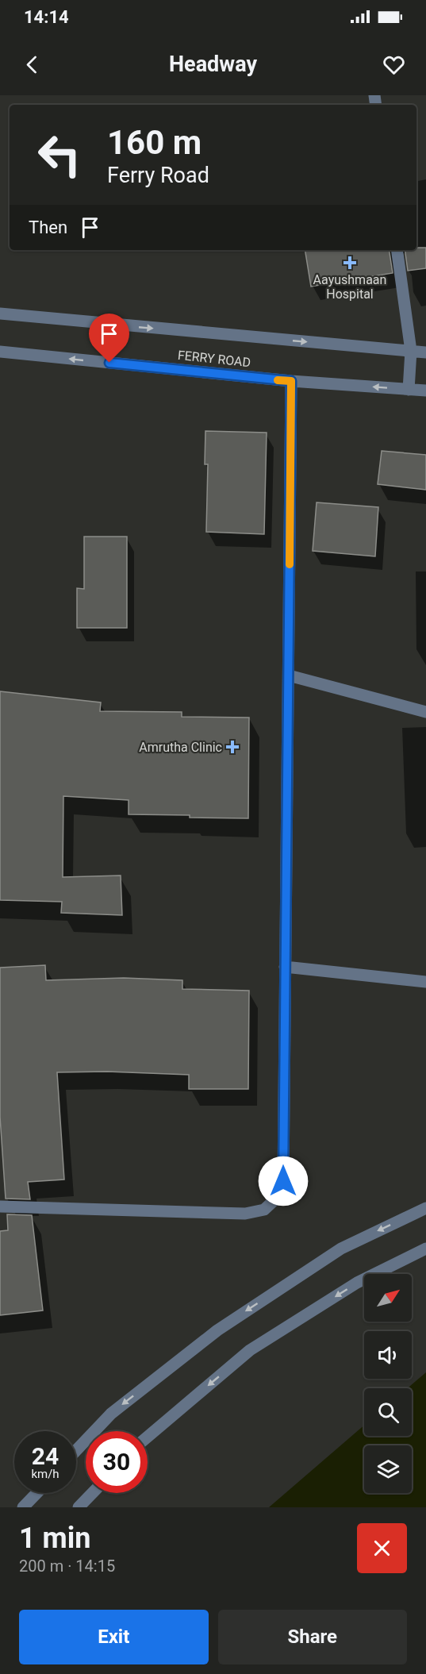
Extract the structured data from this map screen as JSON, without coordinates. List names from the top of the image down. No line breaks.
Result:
{"streets":{"street":["FERRY ROAD"]},"places":{"health":["Aayushmaan Hospital","Amrutha Clinic"]},"north":"top right","page":{"status":"14:14","header":"Headway","turn":["160 m","Ferry Road"],"then":"Then","speed":"24 km/h","limit":"30","heading":["1 min","200 m · 14:15"],"buttons":["Exit","Share"]}}
